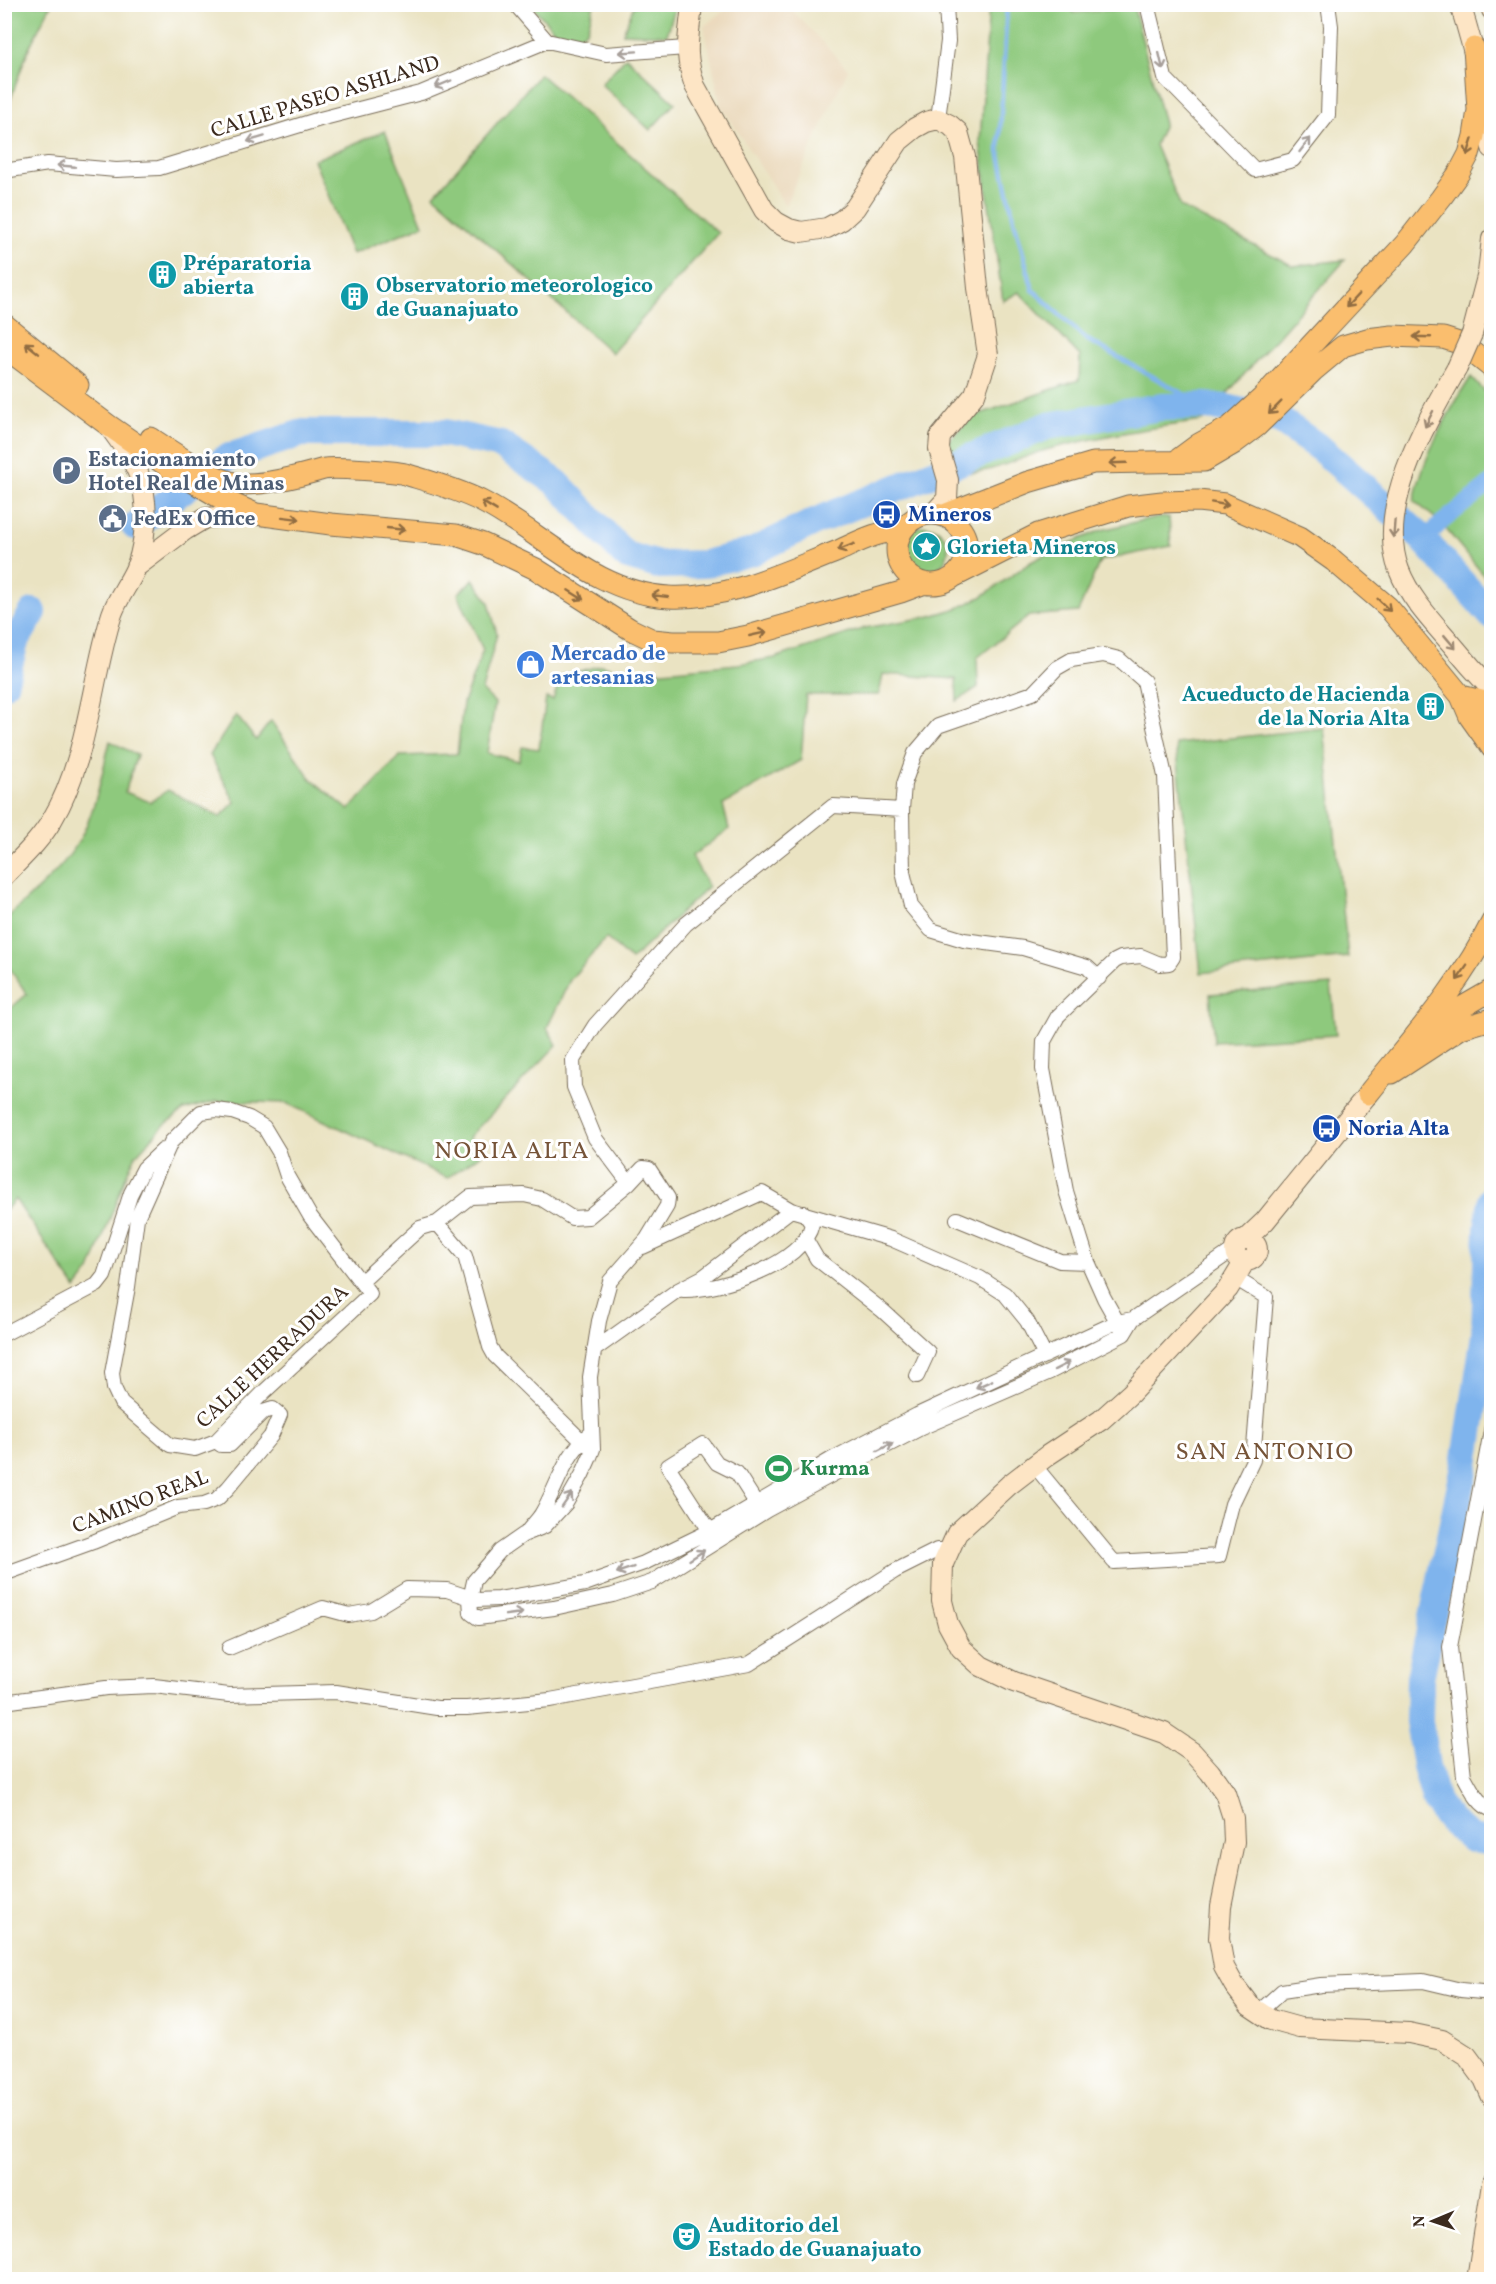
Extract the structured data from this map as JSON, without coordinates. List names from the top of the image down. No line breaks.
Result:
{"streets":{"street":["CALLE PASEO ASHLAND","CALLE HERRADURA","CAMINO REAL"]},"crossings":[["CALLE HERRADURA","CAMINO REAL"]],"one_way":["CALLE PASEO ASHLAND"],"districts":["NORIA ALTA","SAN ANTONIO"],"places":{"building":["Préparatoria abierta","Observatorio meteorologico de Guanajuato","Acueducto de Hacienda de la Noria Alta"],"parking":["Estacionamiento Hotel Real de Minas"],"bus stop":["Mineros","Noria Alta"],"public building":["FedEx Office"],"place":["Glorieta Mineros"],"shop":["Mercado de artesanias"],"sports":["Kurma"],"theatre":["Auditorio del Estado de Guanajuato"]},"north":"left"}
